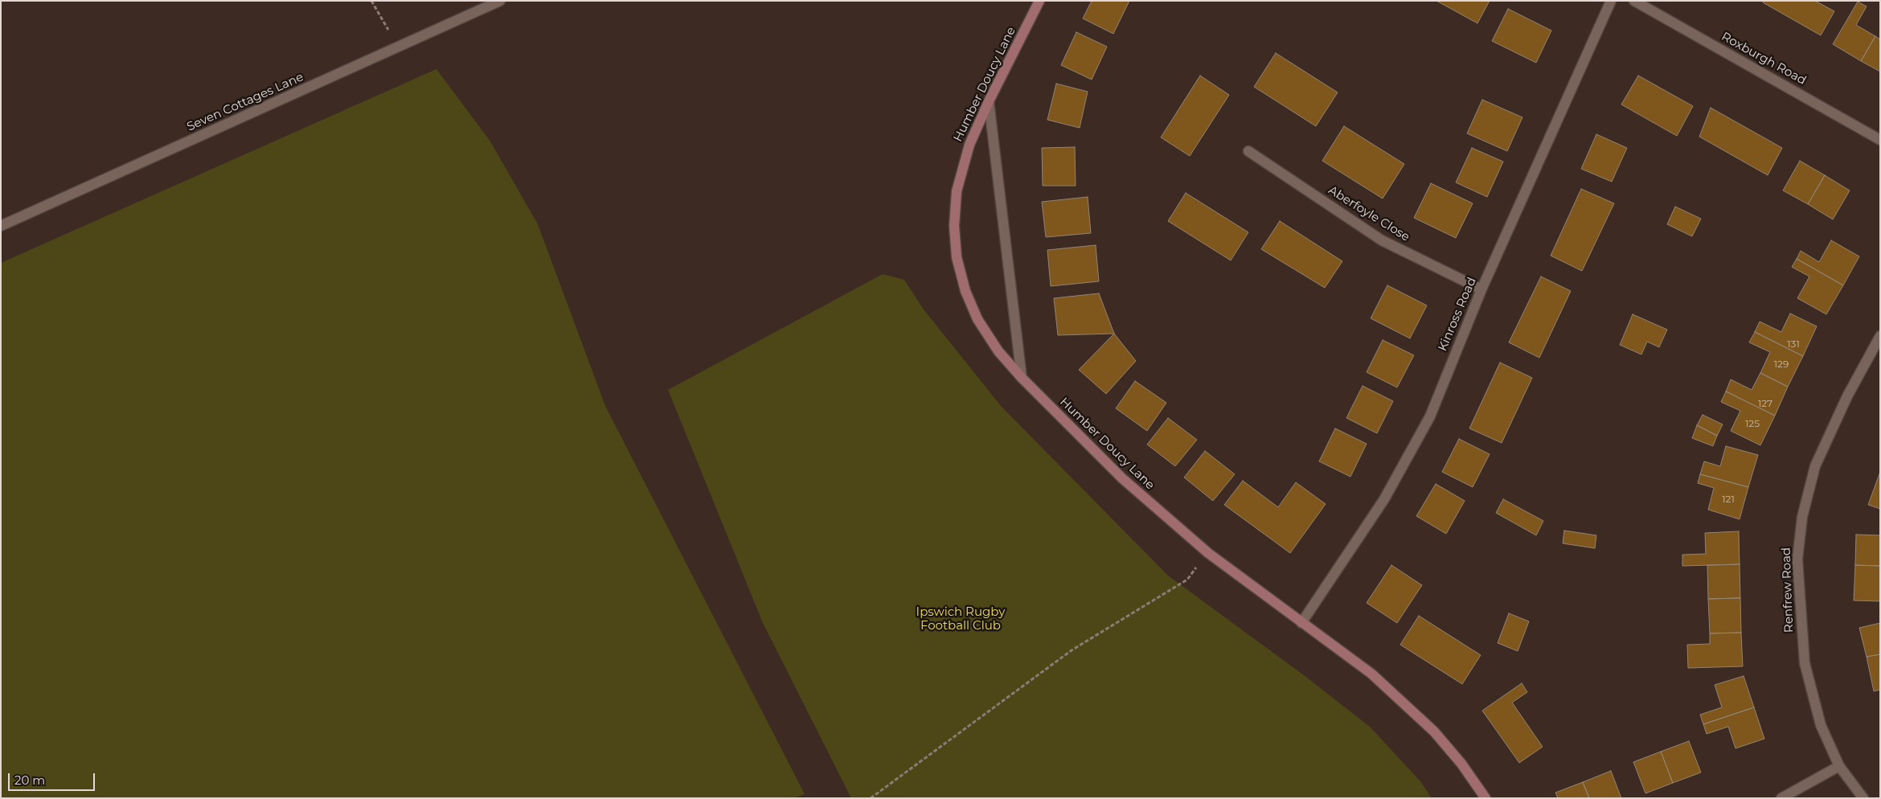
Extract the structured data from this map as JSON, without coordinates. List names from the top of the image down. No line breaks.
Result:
{"streets":{"street":["Roxburgh Road","Humber Doucy Lane","Seven Cottages Lane","Aberfoyle Close","Kinross Road","Renfrew Road"]},"crossings":[["Humber Doucy Lane","Kinross Road"],["Aberfoyle Close","Kinross Road"]],"parks":["Ipswich Rugby Football Club"],"house_numbers":["131","129","127","125","121"],"scale_bar":"20 m"}
